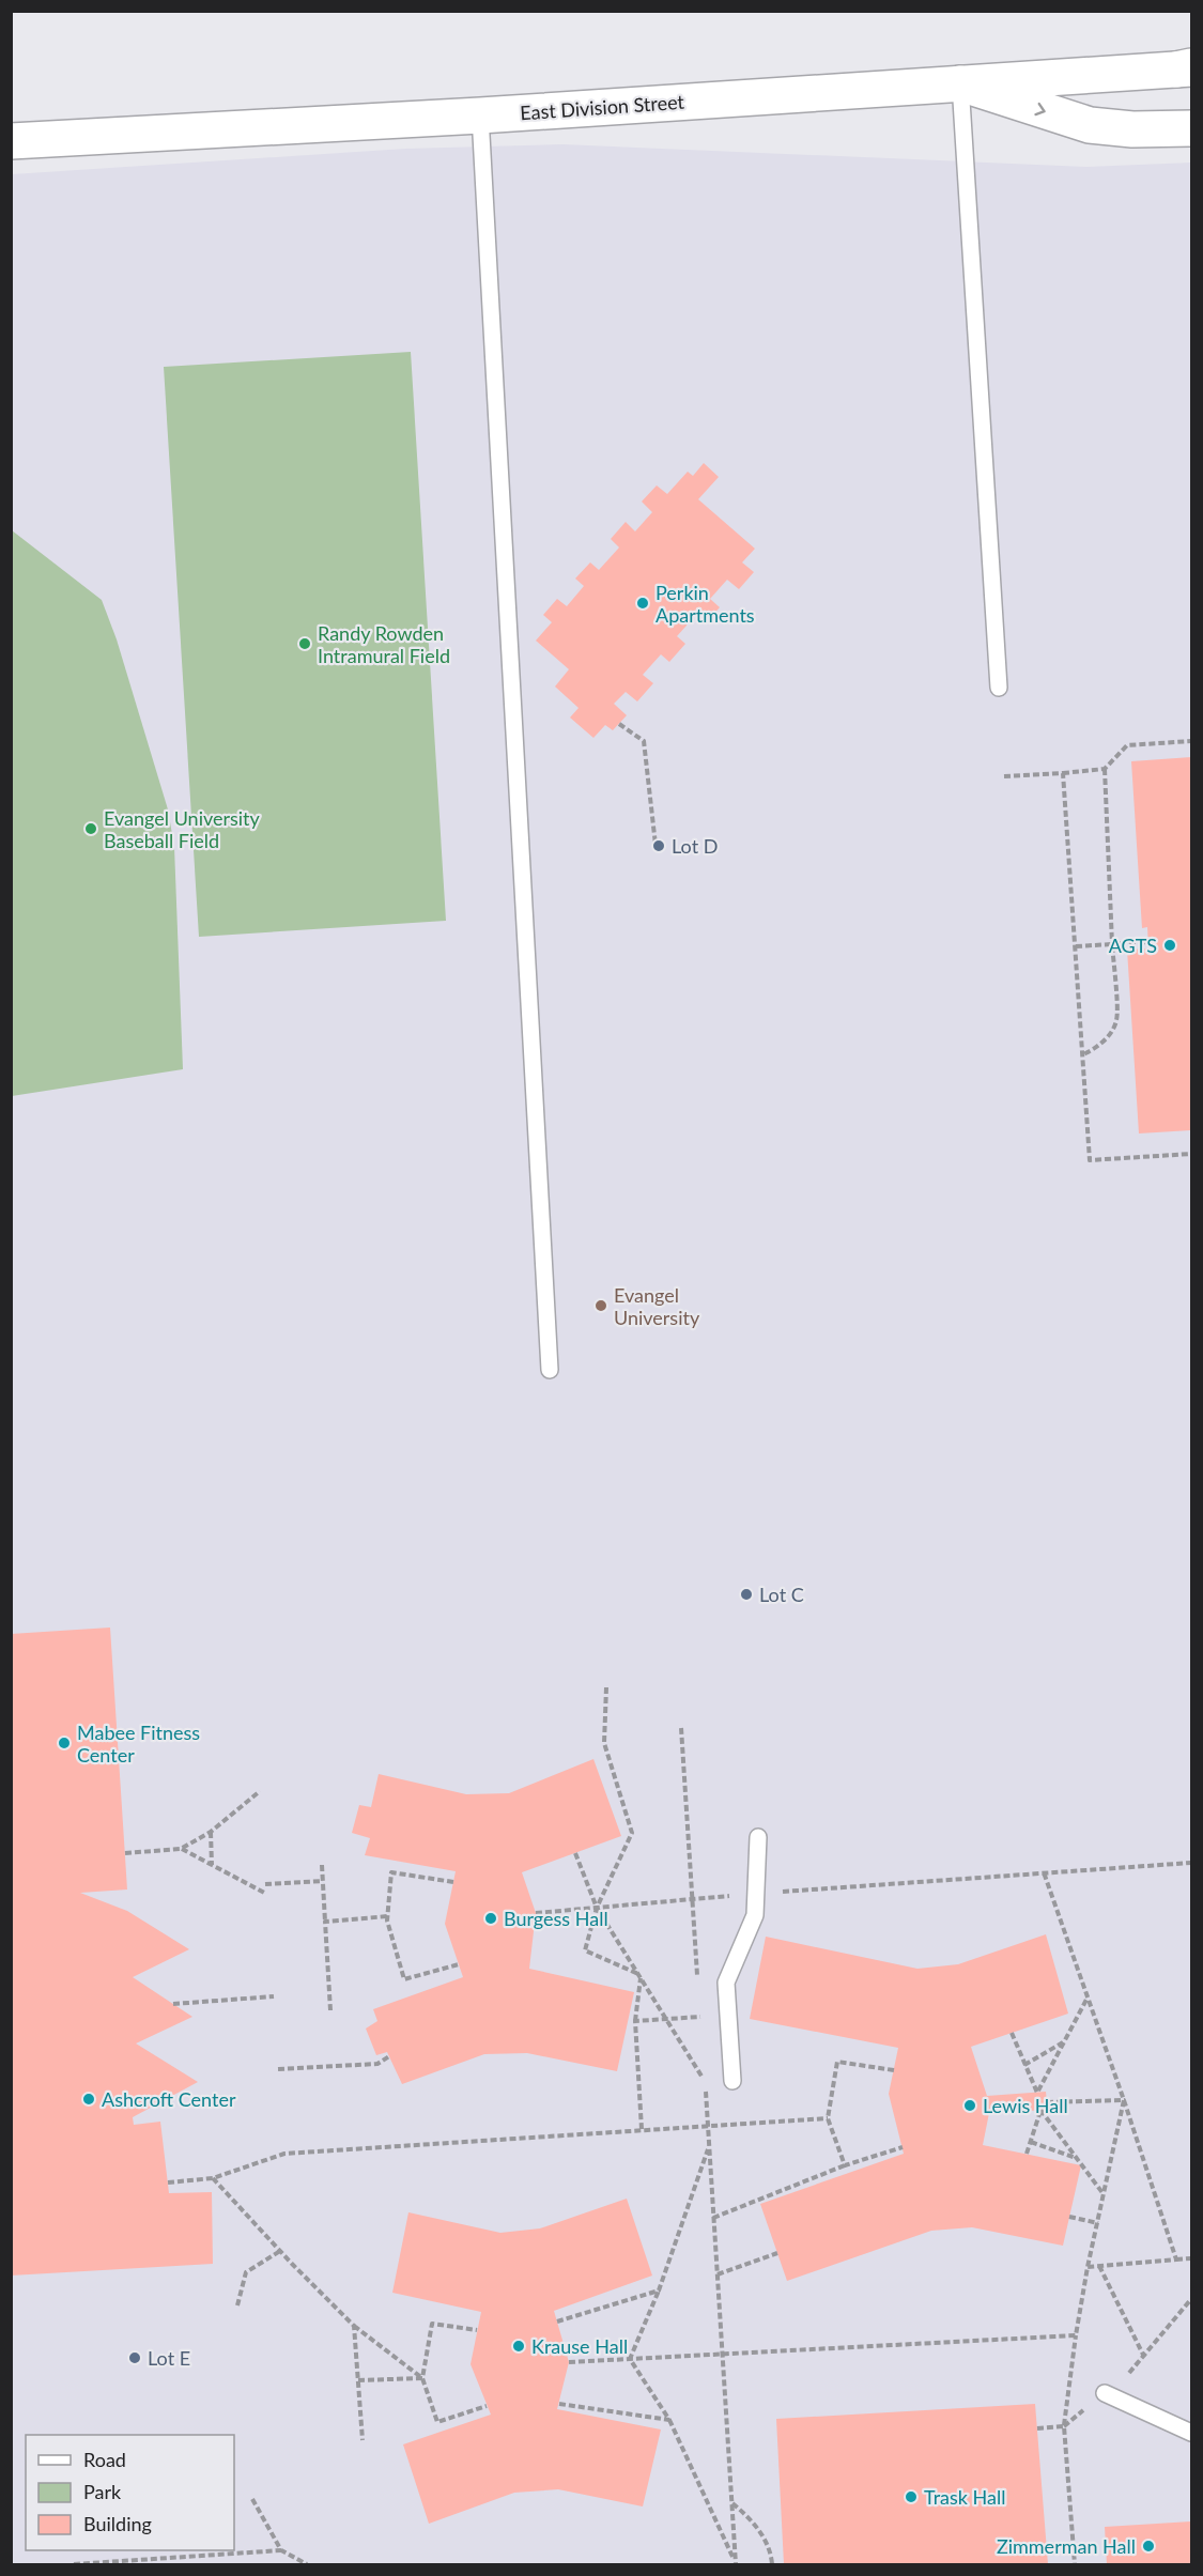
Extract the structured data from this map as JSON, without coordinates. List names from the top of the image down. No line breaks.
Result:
{"streets":{"main road":["East Division Street"]},"places":["Perkin Apartments","Randy Rowden Intramural Field","Evangel University Baseball Field","Lot D","AGTS","Evangel University","Lot C","Mabee Fitness Center","Burgess Hall","Ashcroft Center","Lewis Hall","Krause Hall","Lot E","Trask Hall","Zimmerman Hall"],"legend":["Road","Park","Building"]}
